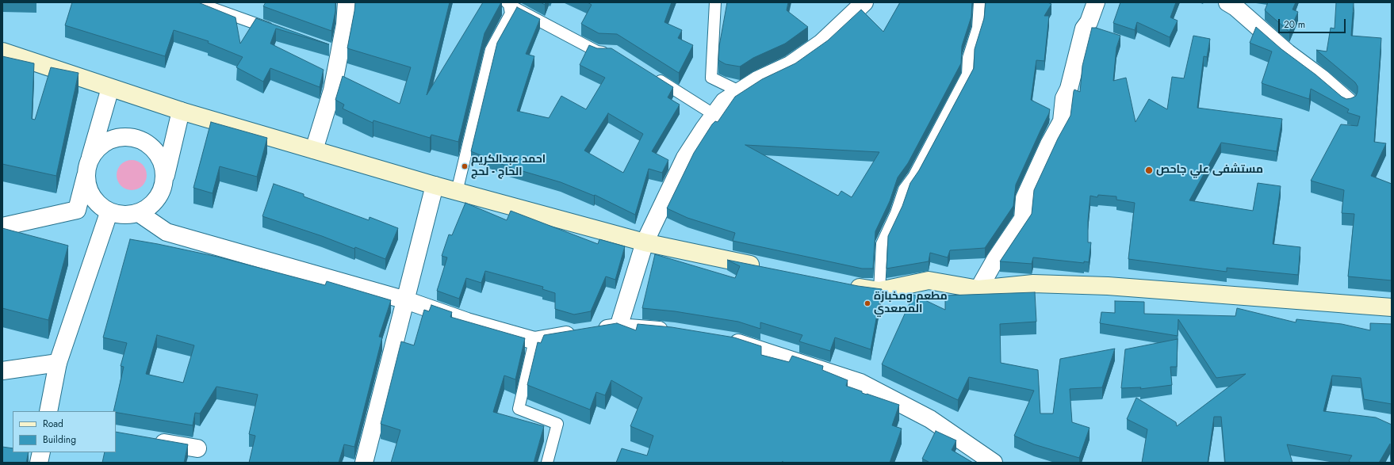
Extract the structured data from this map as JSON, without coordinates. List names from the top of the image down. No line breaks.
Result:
{"places":["احمد عبدالكريم الحاج - لحج","مستشفى علي جاحص","مطعم ومخبازة المصعدي"],"legend":["Road","Building"],"scale_bar":"20 m"}
